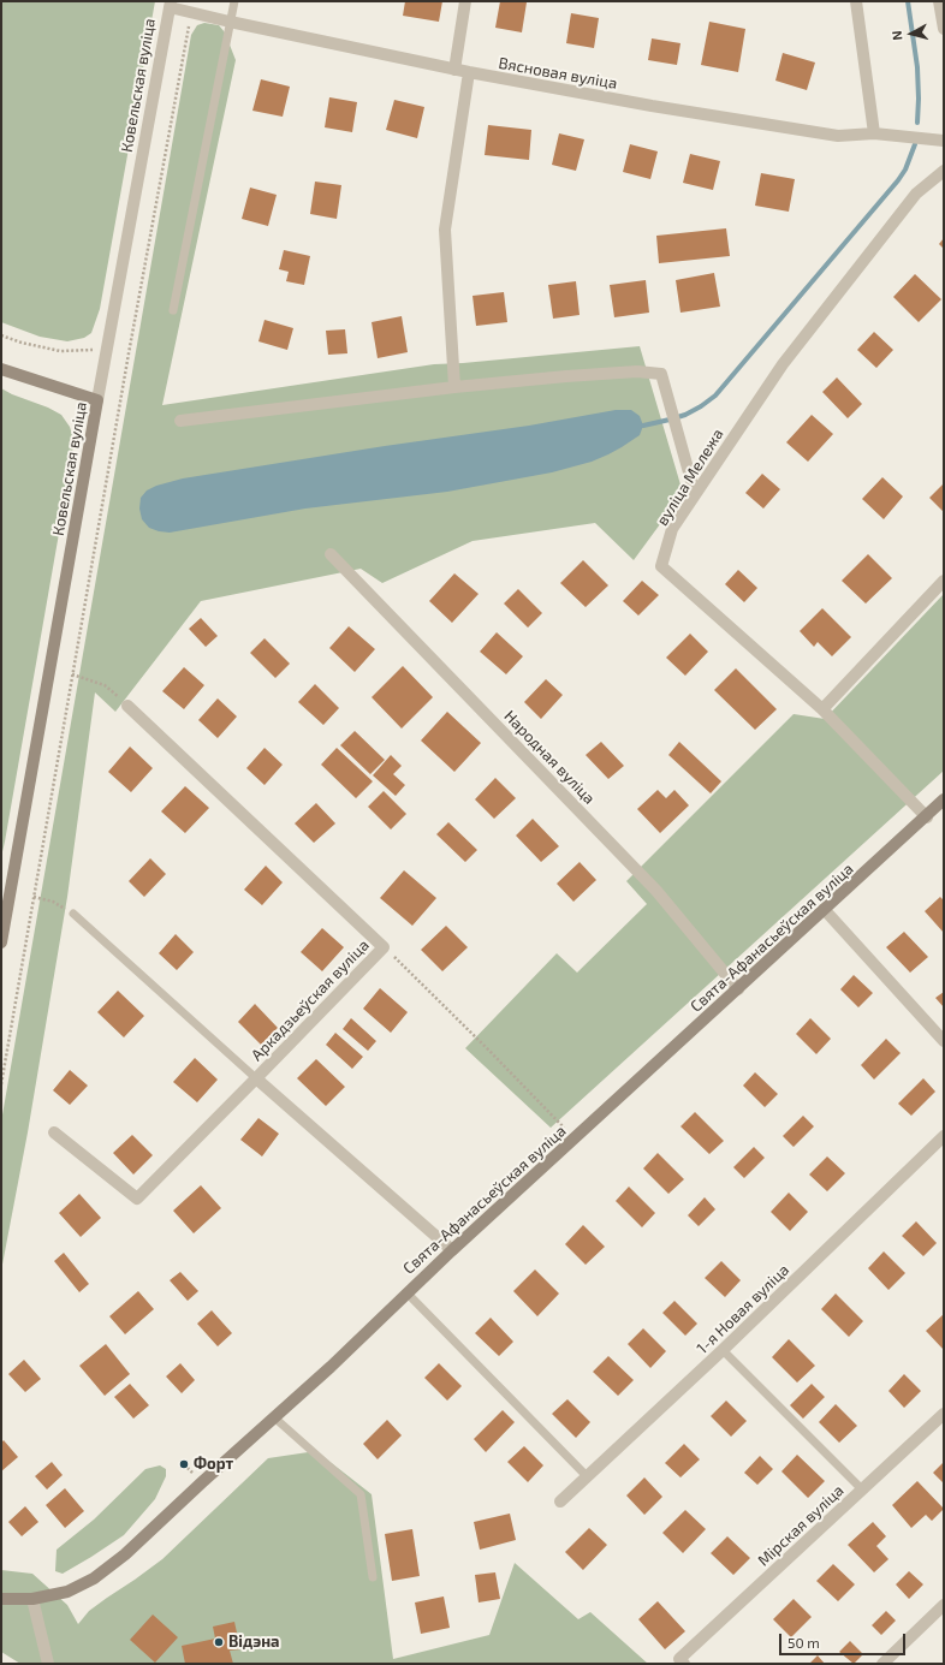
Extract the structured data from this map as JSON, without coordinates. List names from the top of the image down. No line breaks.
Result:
{"streets":{"street":["Вясновая вуліца","Ковельская вуліца","вуліца Мележа","Народная вуліца","Свята-Афанасьеўская вуліца","Аркадзьеўская вуліца","1-я Новая вуліца","Мірская вуліца"]},"crossings":[["Вясновая вуліца","Ковельская вуліца"],["вуліца Мележа","Свята-Афанасьеўская вуліца"],["Народная вуліца","Свята-Афанасьеўская вуліца"],["Свята-Афанасьеўская вуліца","Аркадзьеўская вуліца"]],"places":["Форт","Відэна"],"scale_bar":"50 m","north":"left"}
